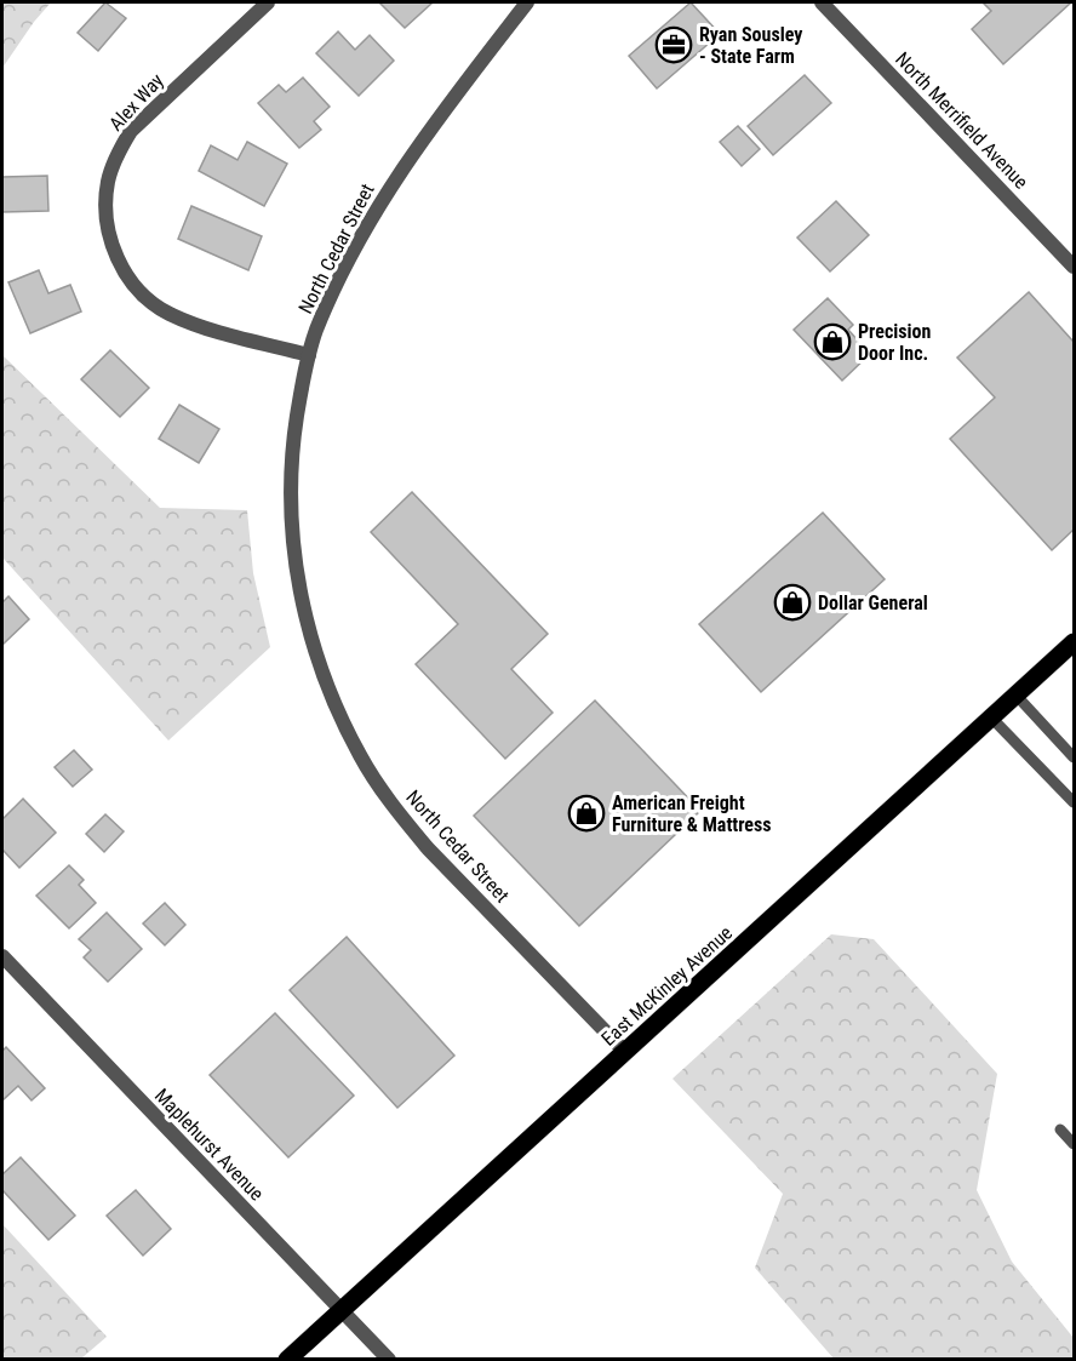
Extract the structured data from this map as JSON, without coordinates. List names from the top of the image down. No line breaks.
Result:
{"streets":{"main road":["East McKinley Avenue"],"street":["Alex Way","North Merrifield Avenue","North Cedar Street","Maplehurst Avenue"]},"crossings":[["Alex Way","North Cedar Street"],["North Cedar Street","East McKinley Avenue"],["East McKinley Avenue","Maplehurst Avenue"]],"places":{"office":["Ryan Sousley - State Farm"],"shop":["Precision Door Inc.","Dollar General","American Freight Furniture & Mattress"]}}
